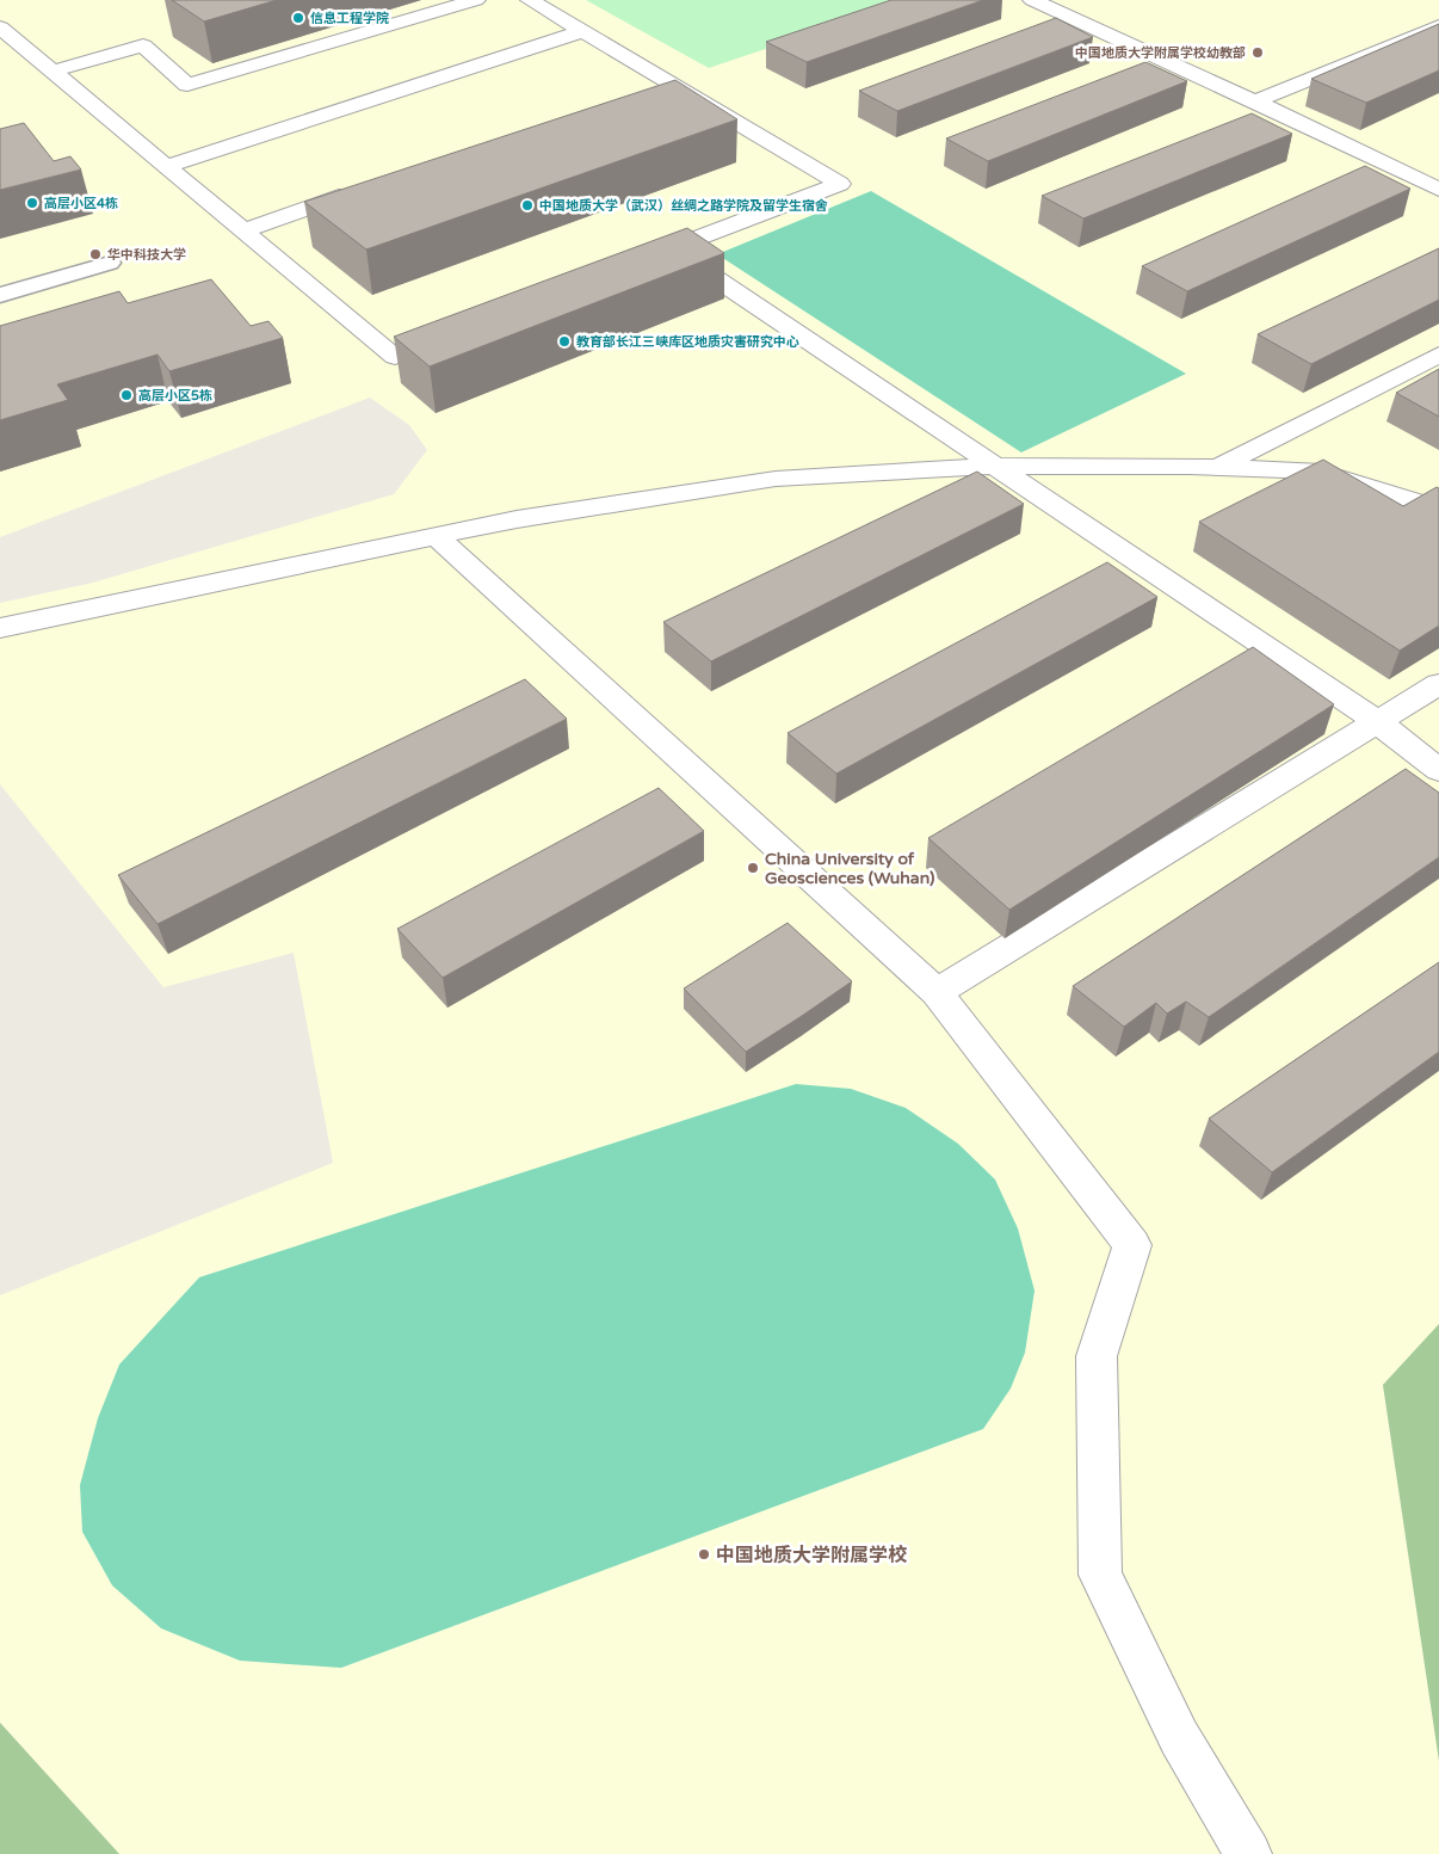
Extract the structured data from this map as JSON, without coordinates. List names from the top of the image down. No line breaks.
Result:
{"places":["信息工程学院","中国地质大学附属学校幼教部","高层小区4栋","中国地质大学（武汉）丝绸之路学院及留学生宿舍","华中科技大学","教育部长江三峡库区地质灾害研究中心","高层小区5栋","China University of Geosciences (Wuhan)","中国地质大学附属学校"]}
